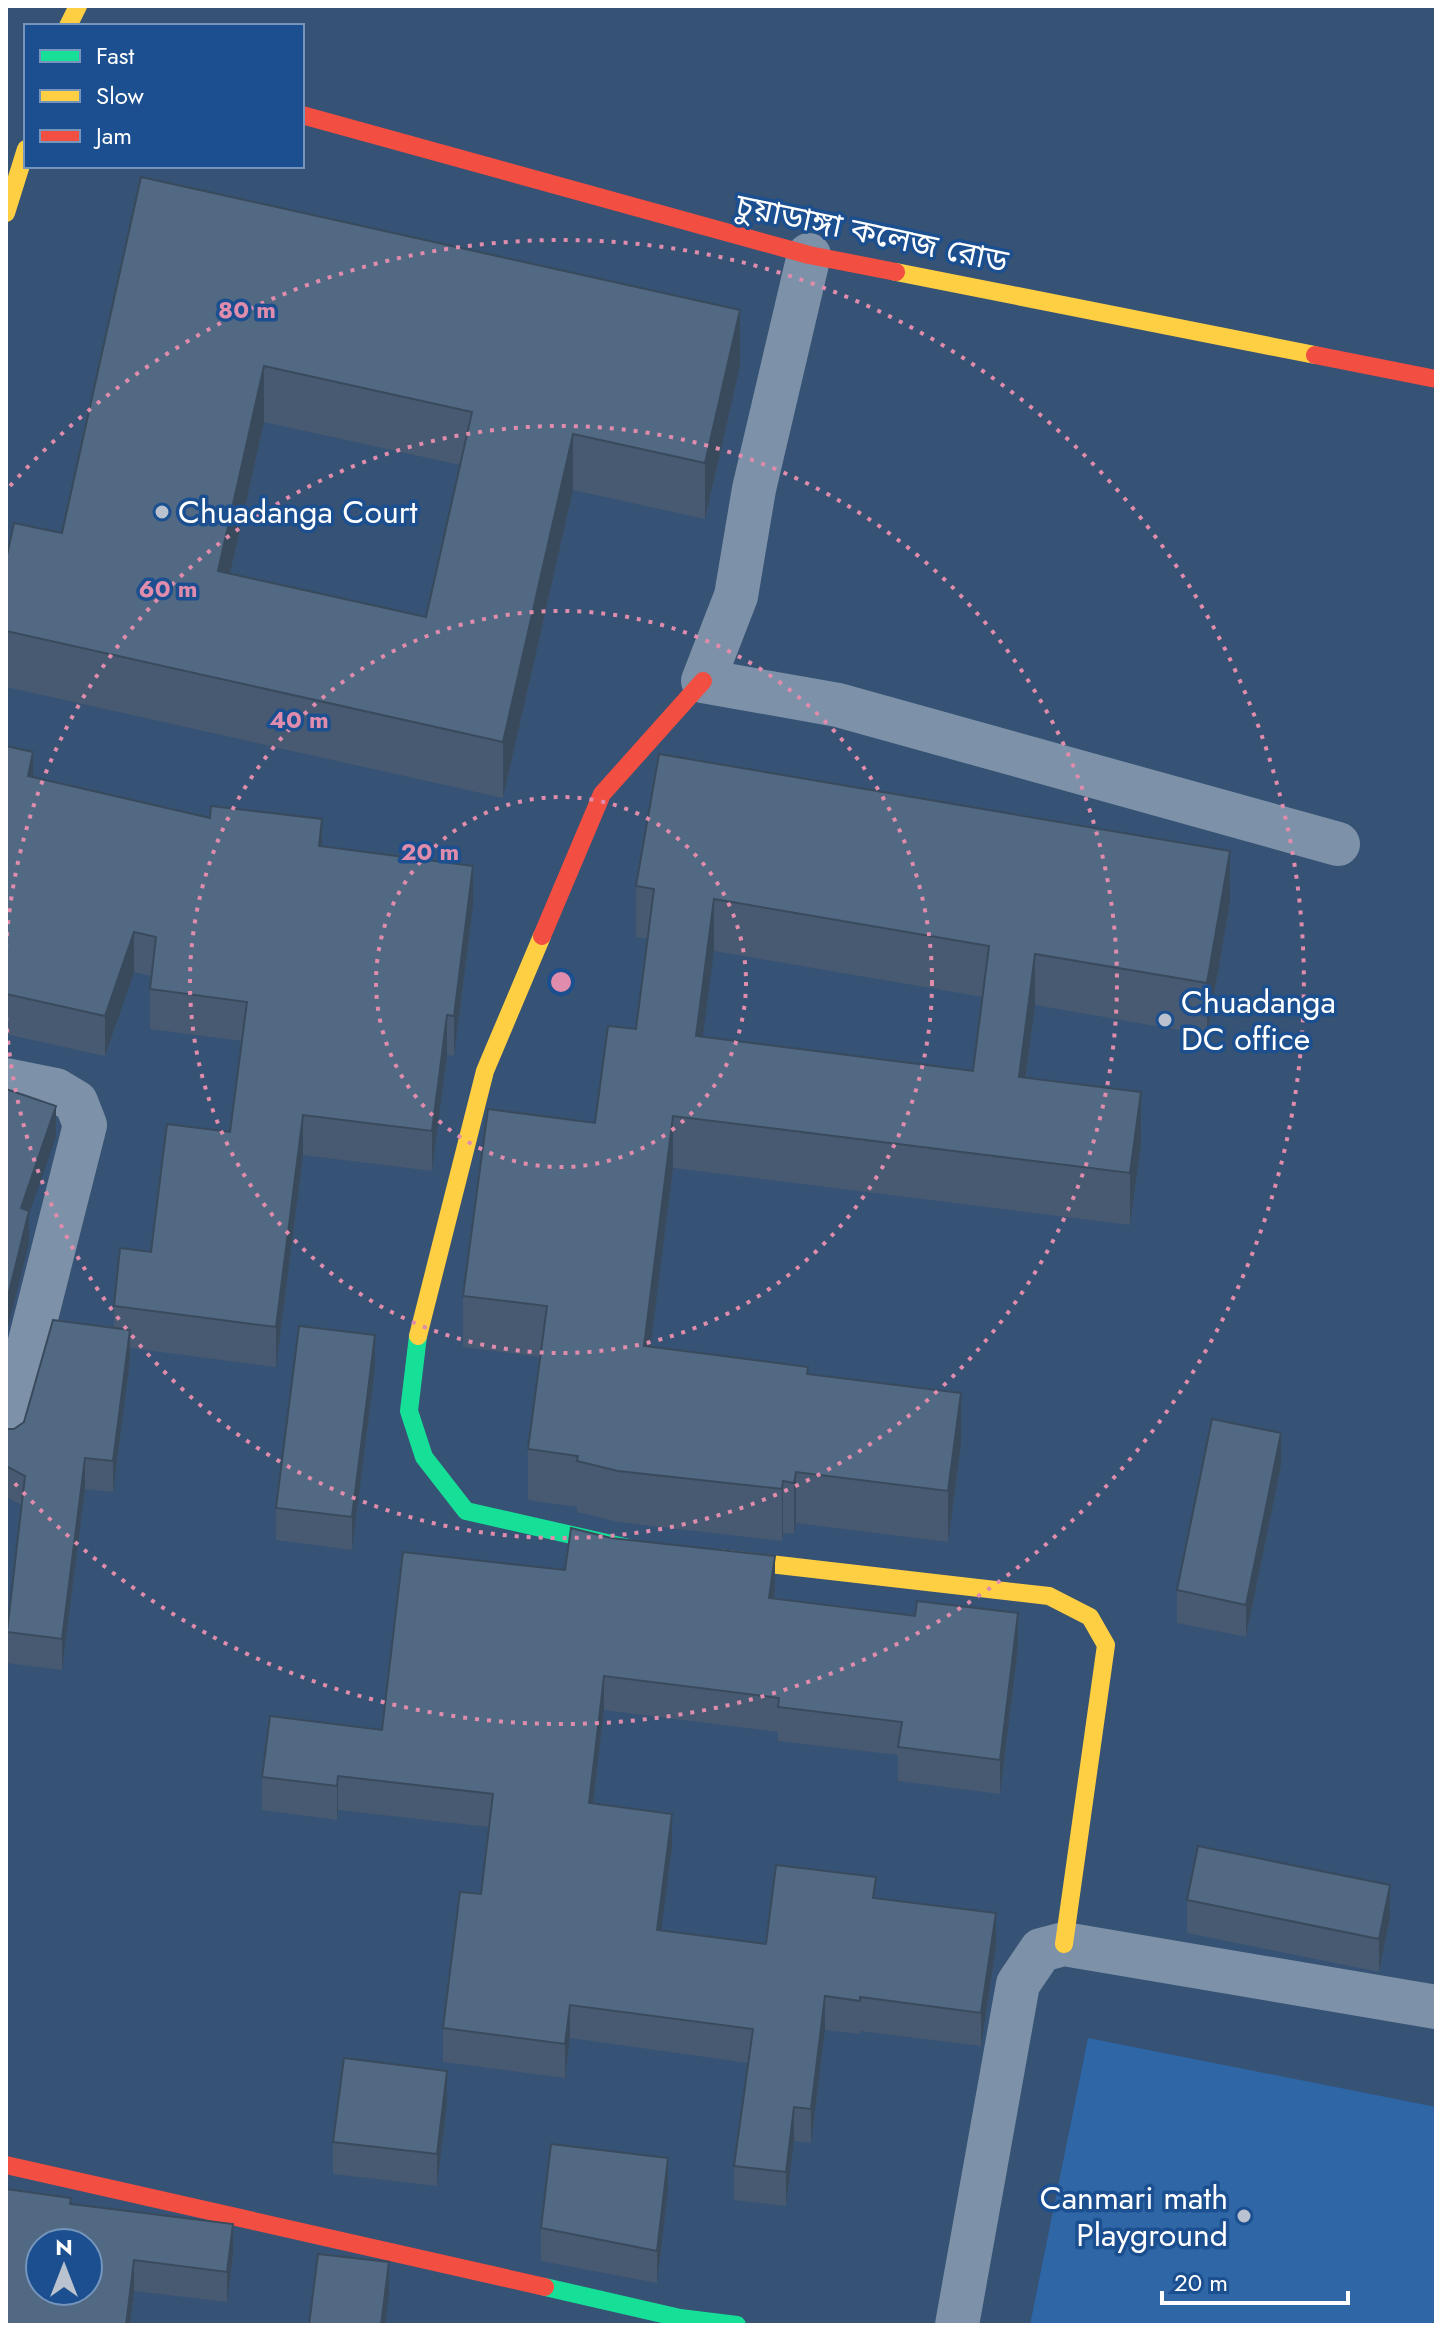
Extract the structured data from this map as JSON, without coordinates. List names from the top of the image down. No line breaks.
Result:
{"streets":{"street":["চুয়াডাঙ্গা কলেজ রোড"]},"places":["Chuadanga Court","Chuadanga DC office","Canmari math Playground"],"legend":["Fast","Slow","Jam"],"scale_bar":"20 m","north":"top","rings":["80 m","60 m","40 m","20 m"]}
